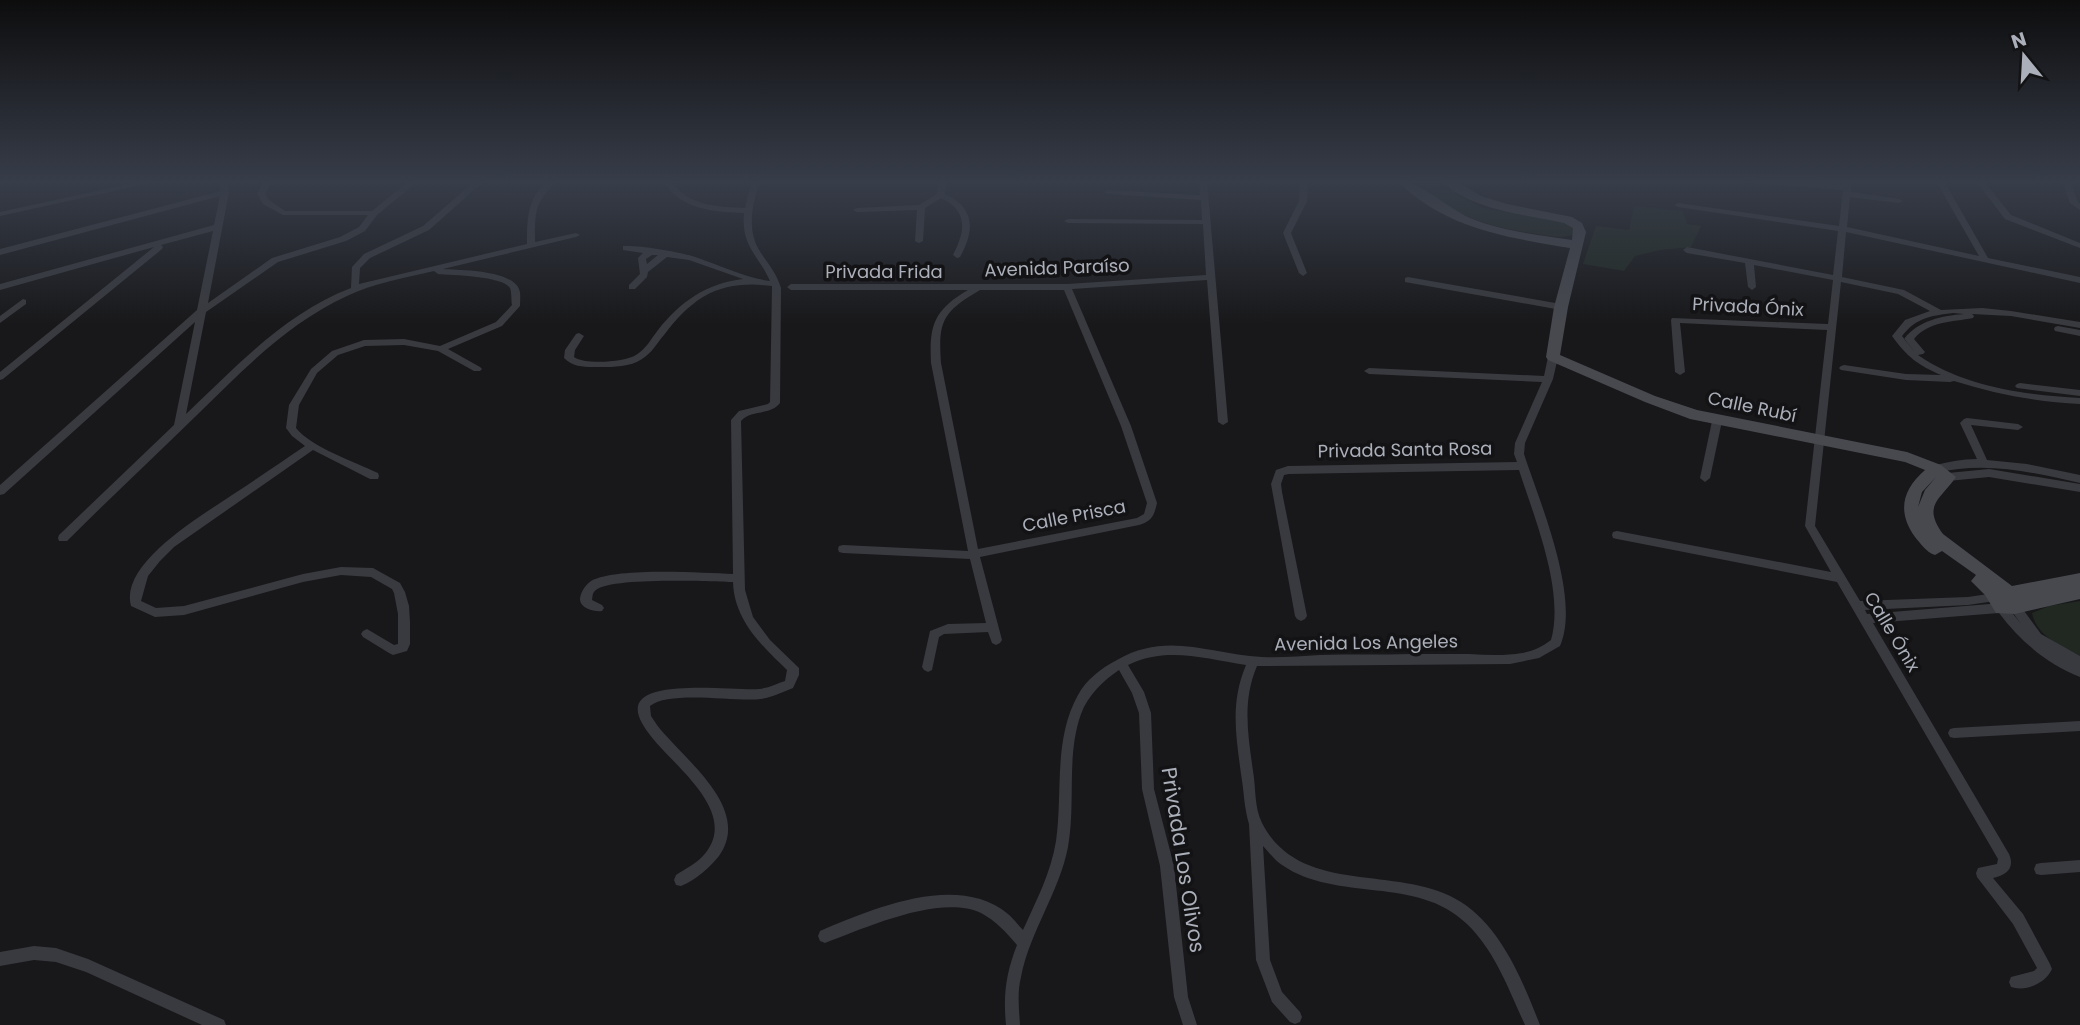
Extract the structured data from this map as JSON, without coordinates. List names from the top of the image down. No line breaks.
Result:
{"streets":{"street":["Avenida Paraíso","Privada Frida","Privada Ónix","Calle Rubí","Privada Santa Rosa","Calle Prisca","Calle Ónix","Avenida Los Angeles","Privada Los Olivos"]},"crossings":[["Avenida Paraíso","Privada Frida"],["Avenida Paraíso","Calle Prisca"],["Privada Ónix","Calle Ónix"],["Calle Rubí","Calle Ónix"],["Calle Rubí","Avenida Los Angeles"],["Privada Santa Rosa","Avenida Los Angeles"]],"north":"top"}
